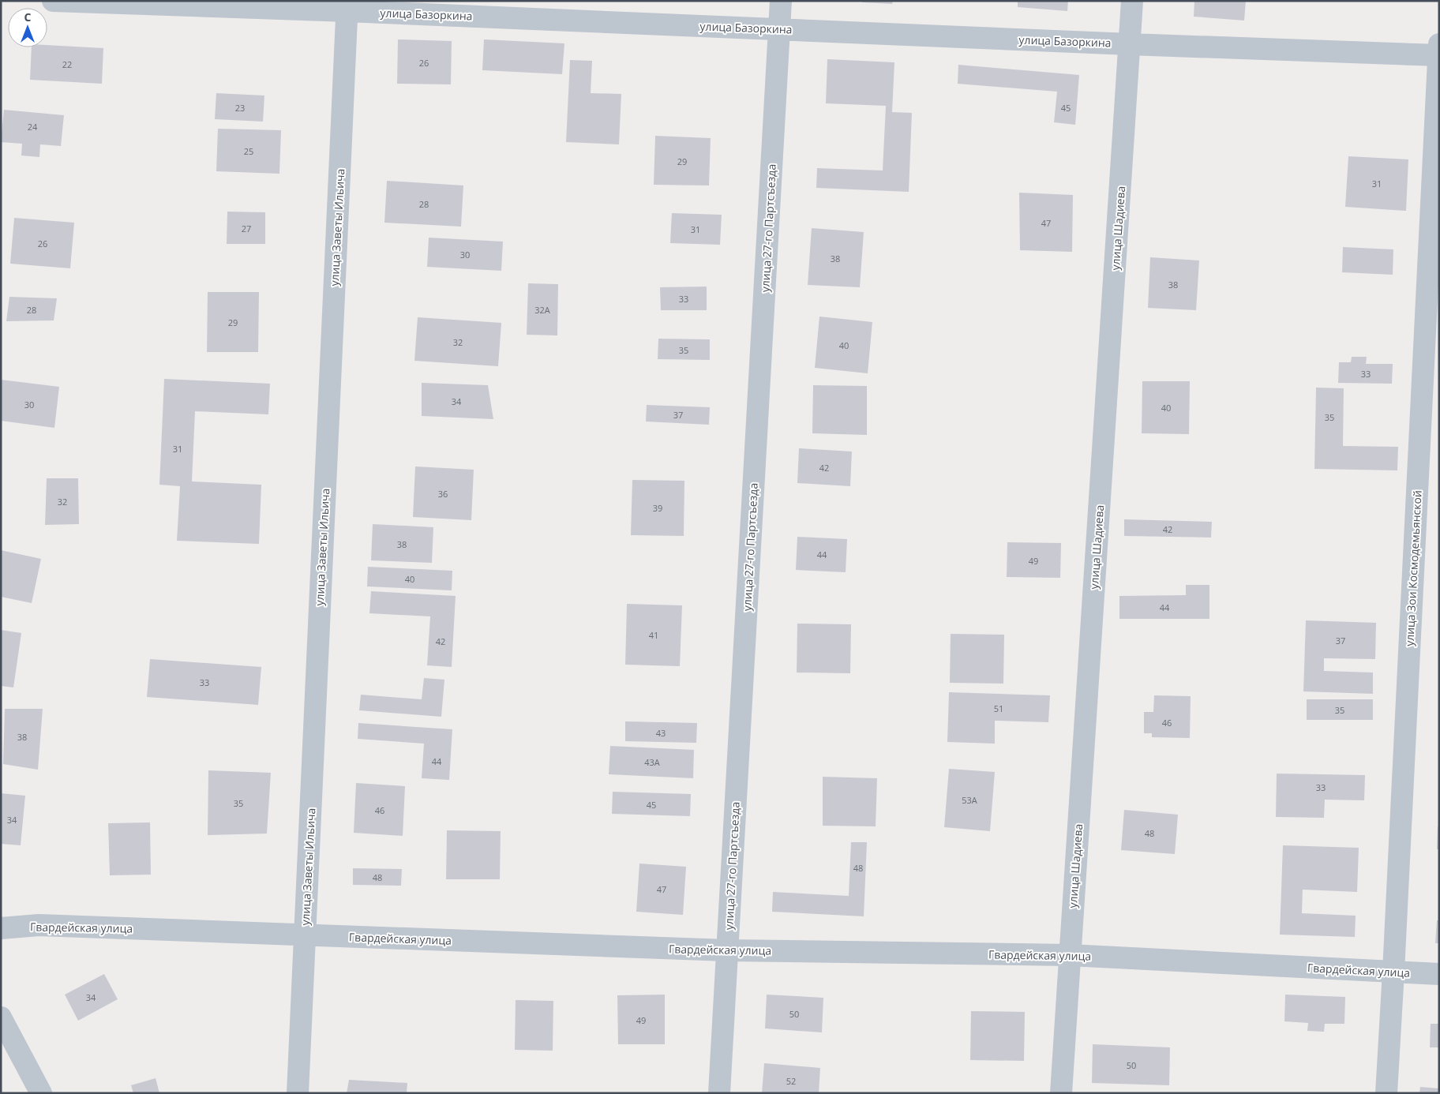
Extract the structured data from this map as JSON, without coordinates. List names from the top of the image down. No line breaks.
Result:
{"streets":{"street":["улица Базоркина","улица Заветы Ильича","улица 27-го Партсъезда","улица Шадиева","улица Зои Космодемьянской","Гвардейская улица"]},"crossings":[["улица Базоркина","улица Заветы Ильича"],["улица Базоркина","улица 27-го Партсъезда"],["улица Базоркина","улица Шадиева"],["улица Базоркина","улица Зои Космодемьянской"],["улица Заветы Ильича","Гвардейская улица"],["улица 27-го Партсъезда","Гвардейская улица"],["улица Шадиева","Гвардейская улица"],["улица Зои Космодемьянской","Гвардейская улица"]],"house_numbers":["26","22","23","45","24","25","29","31","28","47","27","31","26","30","38","38","33","28","32А","29","32","40","35","33","34","30","40","37","35","31","42","36","32","39","42","38","44","49","40","44","41","37","42","33","51","35","46","43","38","44","43А","33","53А","35","45","46","34","48","48","48","47","34","50","49","50","52"],"north":"top"}
